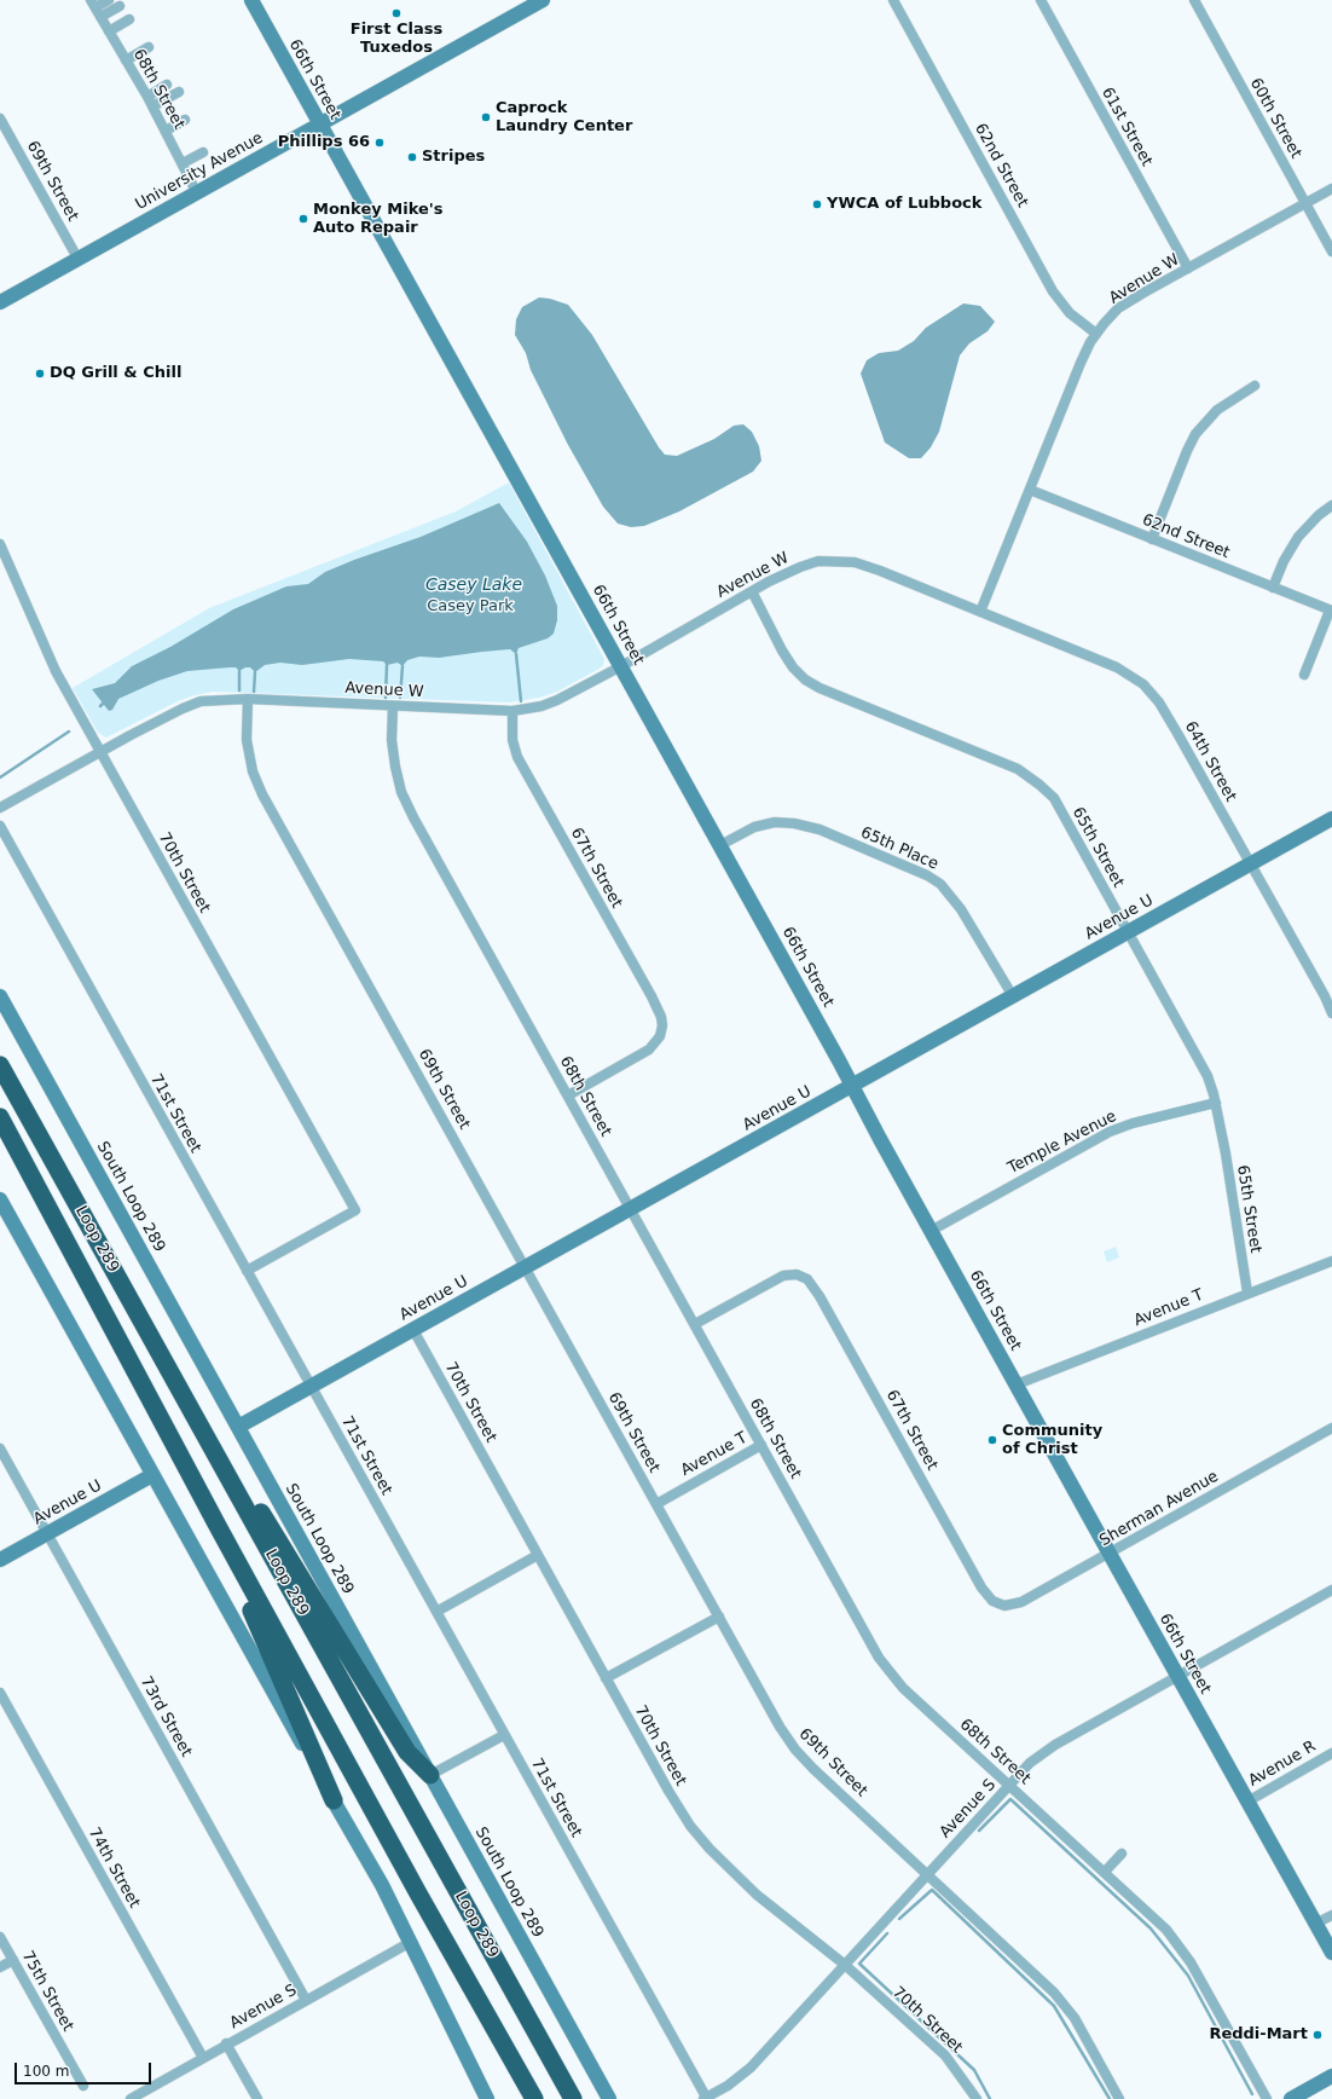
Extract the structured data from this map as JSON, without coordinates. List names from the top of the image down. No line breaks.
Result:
{"streets":{"highway":["Loop 289"],"street":["66th Street","68th Street","60th Street","61st Street","62nd Street","University Avenue","69th Street","Avenue W","64th Street","65th Street","65th Place","67th Street","70th Street","Avenue U","71st Street","Temple Avenue","South Loop 289","Avenue T","Sherman Avenue","73rd Street","Avenue R","Avenue S","74th Street","75th Street"]},"crossings":[["66th Street","University Avenue"],["66th Street","Avenue W"],["66th Street","65th Place"],["66th Street","Avenue U"],["66th Street","Temple Avenue"],["66th Street","Avenue T"],["66th Street","Sherman Avenue"],["66th Street","Avenue R"],["66th Street","Avenue S"],["68th Street","University Avenue"],["68th Street","Avenue W"],["68th Street","67th Street"],["68th Street","Avenue U"],["68th Street","Avenue T"],["68th Street","Avenue S"],["60th Street","Avenue W"],["61st Street","Avenue W"],["62nd Street","Avenue W"],["University Avenue","69th Street"],["69th Street","Avenue W"],["69th Street","Avenue U"],["69th Street","Avenue T"],["69th Street","Avenue S"],["Avenue W","64th Street"],["Avenue W","65th Street"],["Avenue W","67th Street"],["Avenue W","70th Street"],["64th Street","Avenue U"],["65th Street","Avenue U"],["65th Street","Temple Avenue"],["65th Street","Avenue T"],["65th Place","Avenue U"],["67th Street","Sherman Avenue"],["70th Street","Avenue U"],["70th Street","71st Street"],["70th Street","Avenue S"],["Avenue U","71st Street"],["Avenue U","South Loop 289"],["Avenue U","73rd Street"],["71st Street","Avenue S"],["73rd Street","Avenue S"],["Avenue S","74th Street"]],"water":["Casey Lake"],"parks":["Casey Park"],"places":["First Class Tuxedos","Caprock Laundry Center","Phillips 66","Stripes","YWCA of Lubbock","Monkey Mike's Auto Repair","DQ Grill & Chill","Community of Christ","Reddi-Mart"],"scale_bar":"100 m"}
